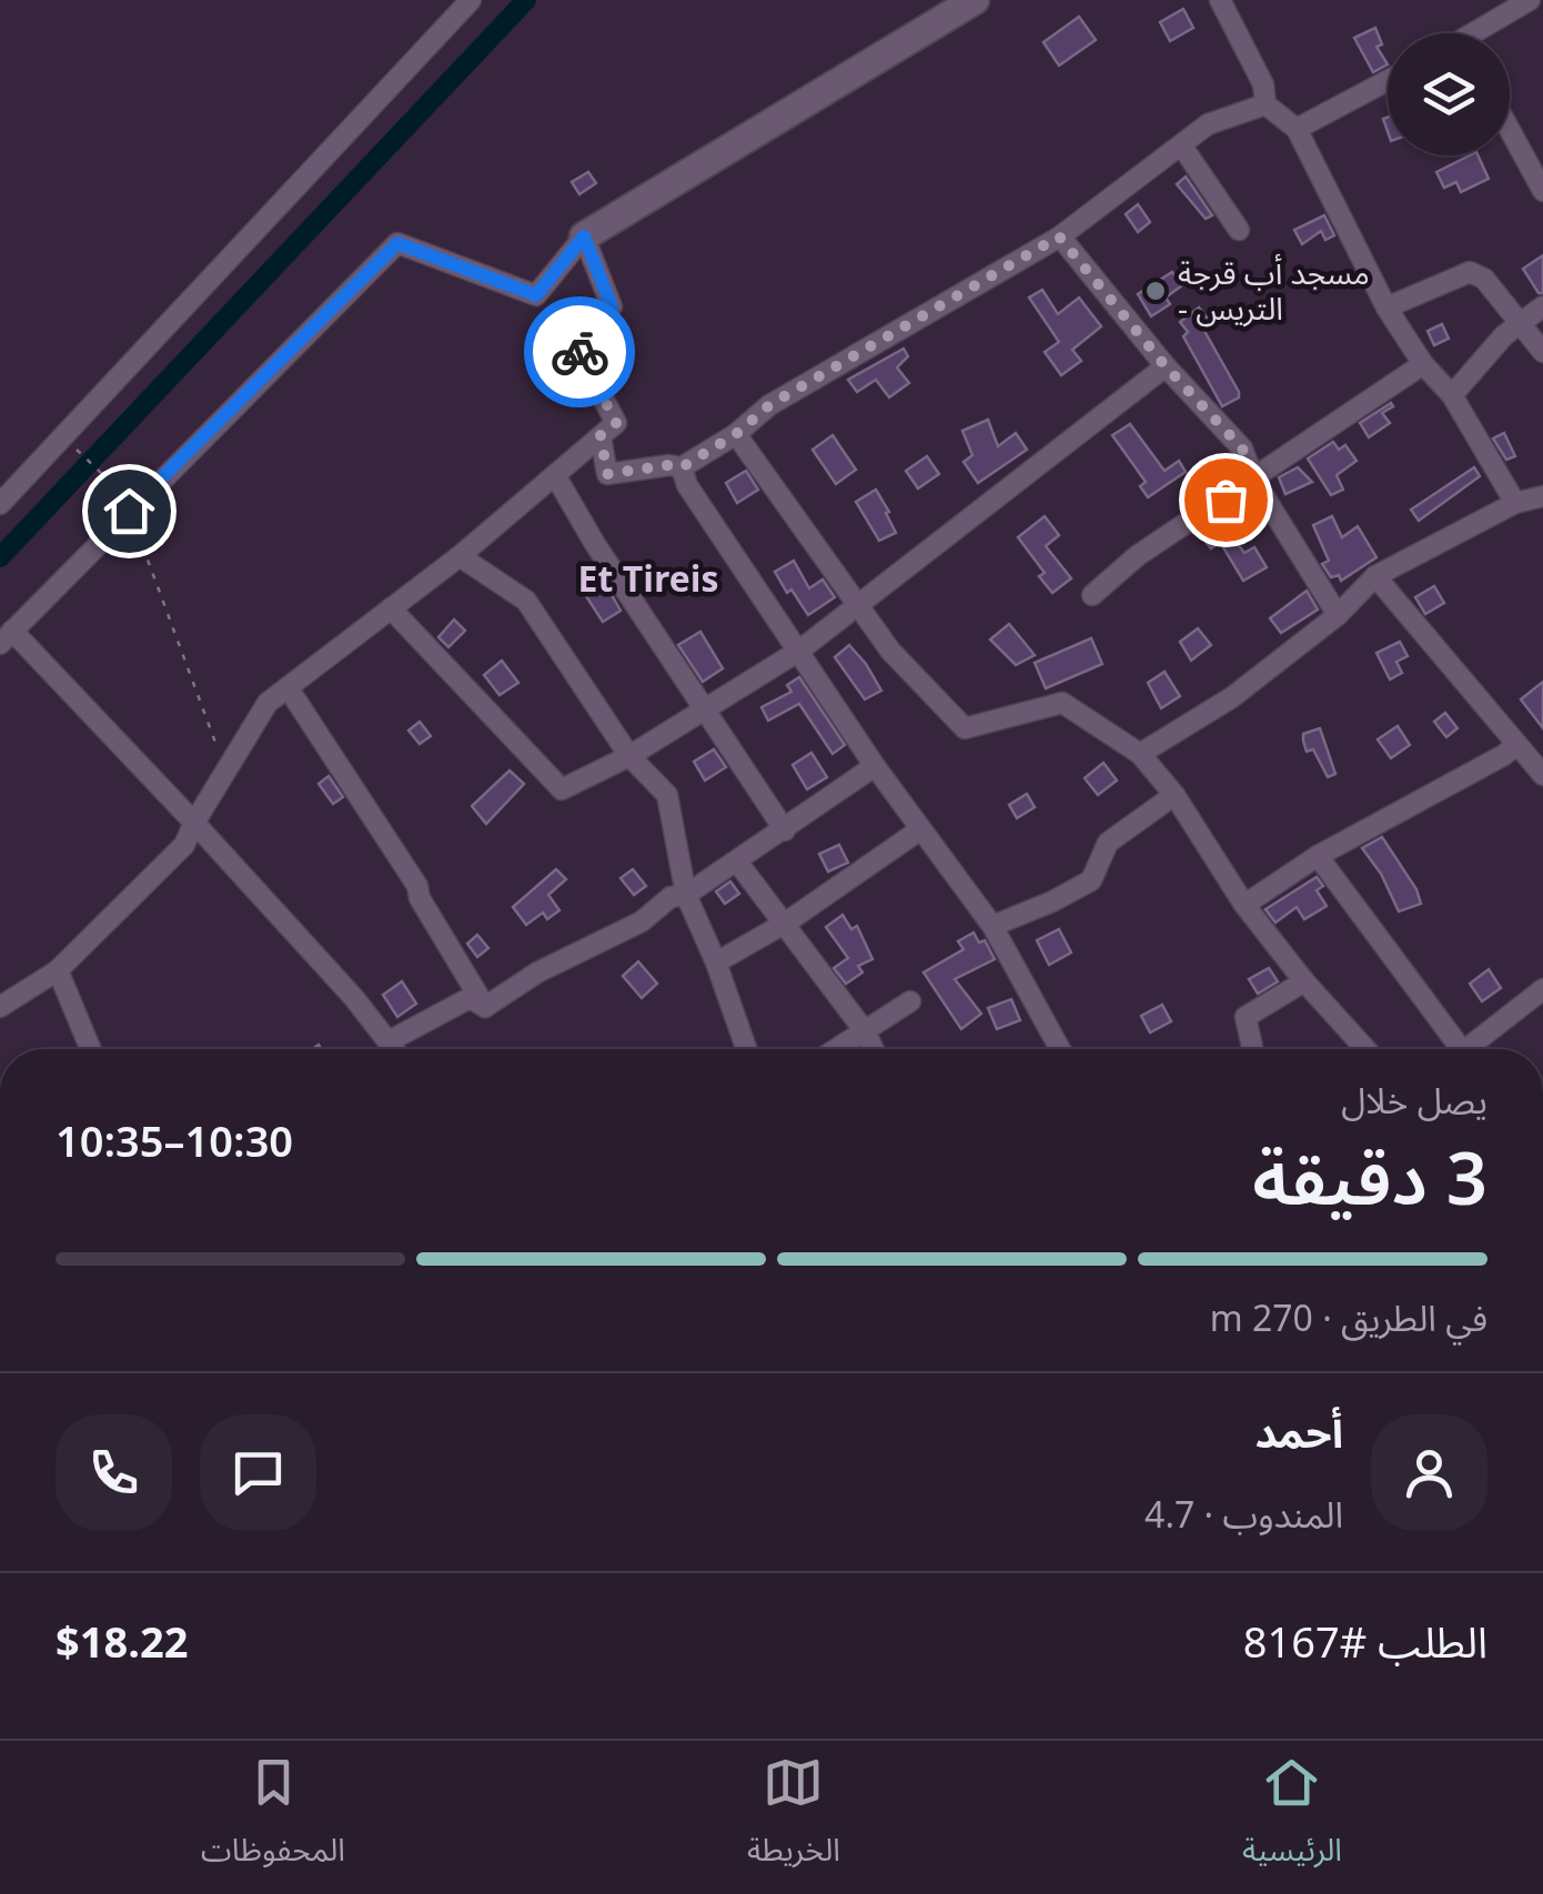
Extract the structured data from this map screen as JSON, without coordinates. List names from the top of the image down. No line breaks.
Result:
{"districts":["Et Tireis"],"places":["مسجد أب قرجة - التريس"],"page":{"heading":["3 دقيقة","يصل خلال","10:30–10:35"],"panel":["أحمد","المندوب · 4.7","الطلب #8167","$18.22"],"bar":"في الطريق · 270 m","tabs":["الرئيسية","الخريطة","المحفوظات"]}}
